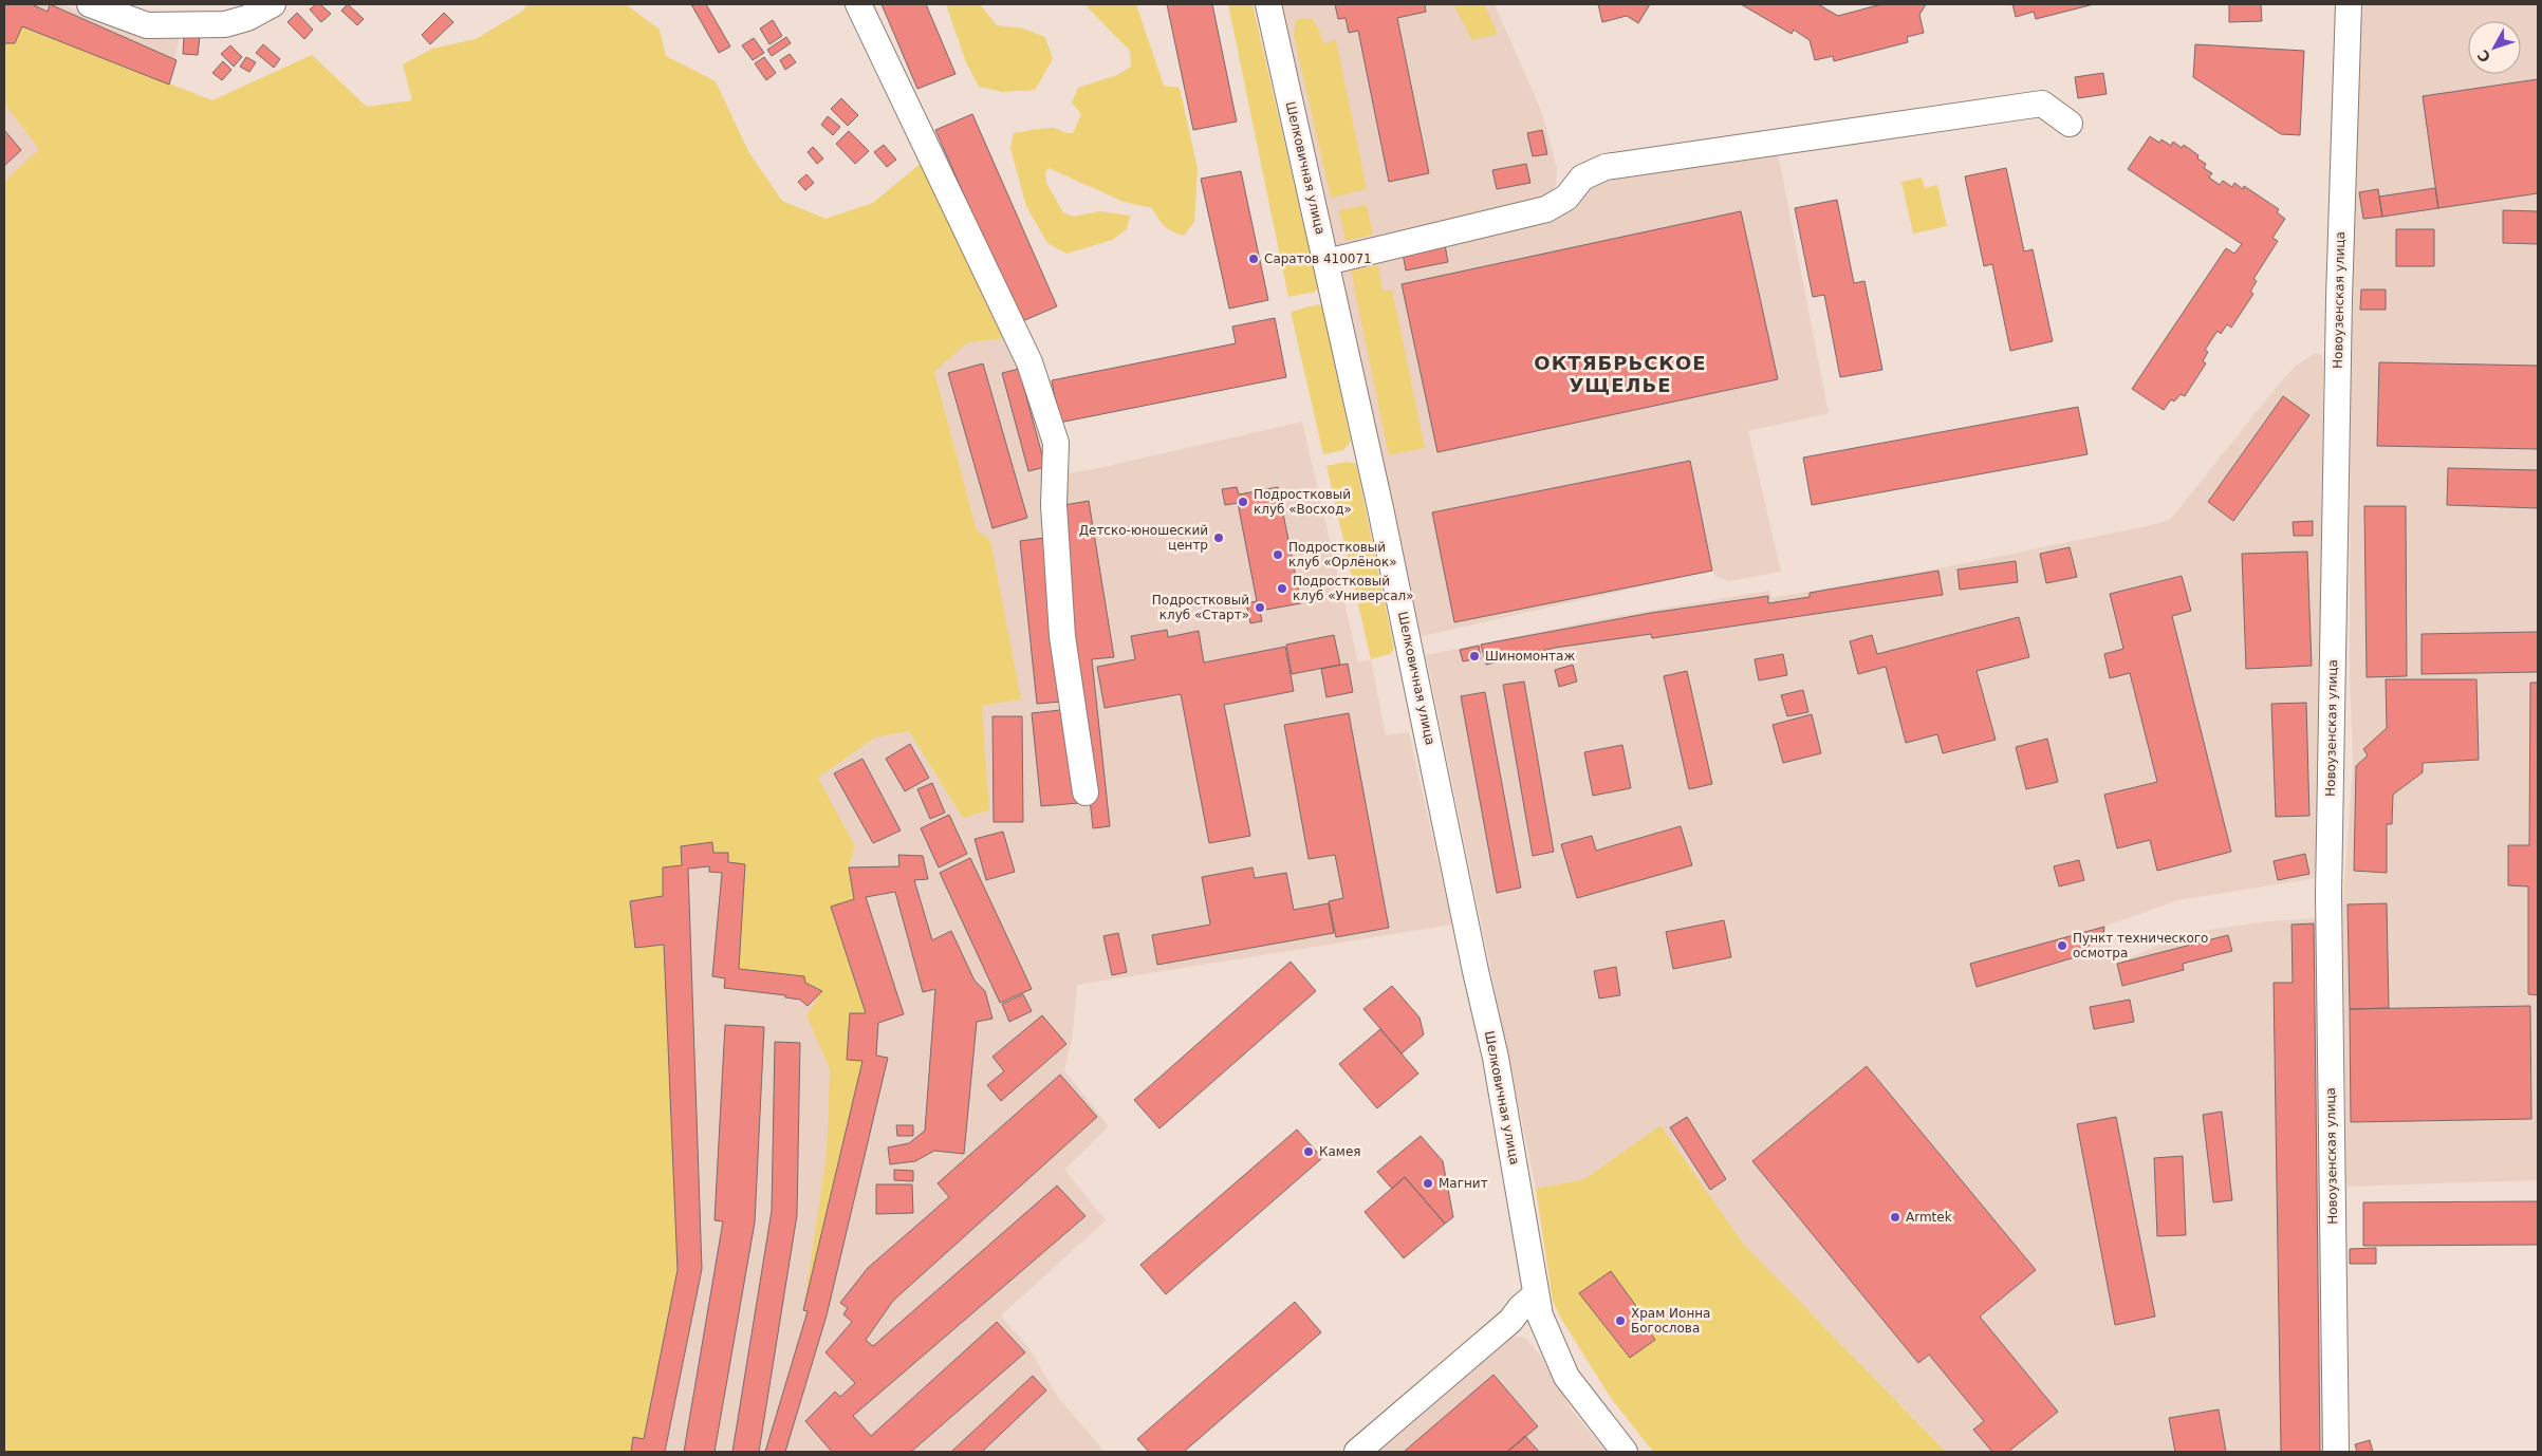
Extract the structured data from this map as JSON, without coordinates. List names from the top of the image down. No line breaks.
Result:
{"streets":{"street":["Шелковичная улица","Новоузенская улица"]},"districts":["ОКТЯБРЬСКОЕ УЩЕЛЬЕ"],"places":["Саратов 410071","Подростковый клуб «Восход»","Детско-юношеский центр","Подростковый клуб «Орлёнок»","Подростковый клуб «Универсал»","Подростковый клуб «Старт»","Шиномонтаж","Пункт технического осмотра","Камея","Магнит","Armtek","Храм Ионна Богослова"],"north":"bottom left"}
